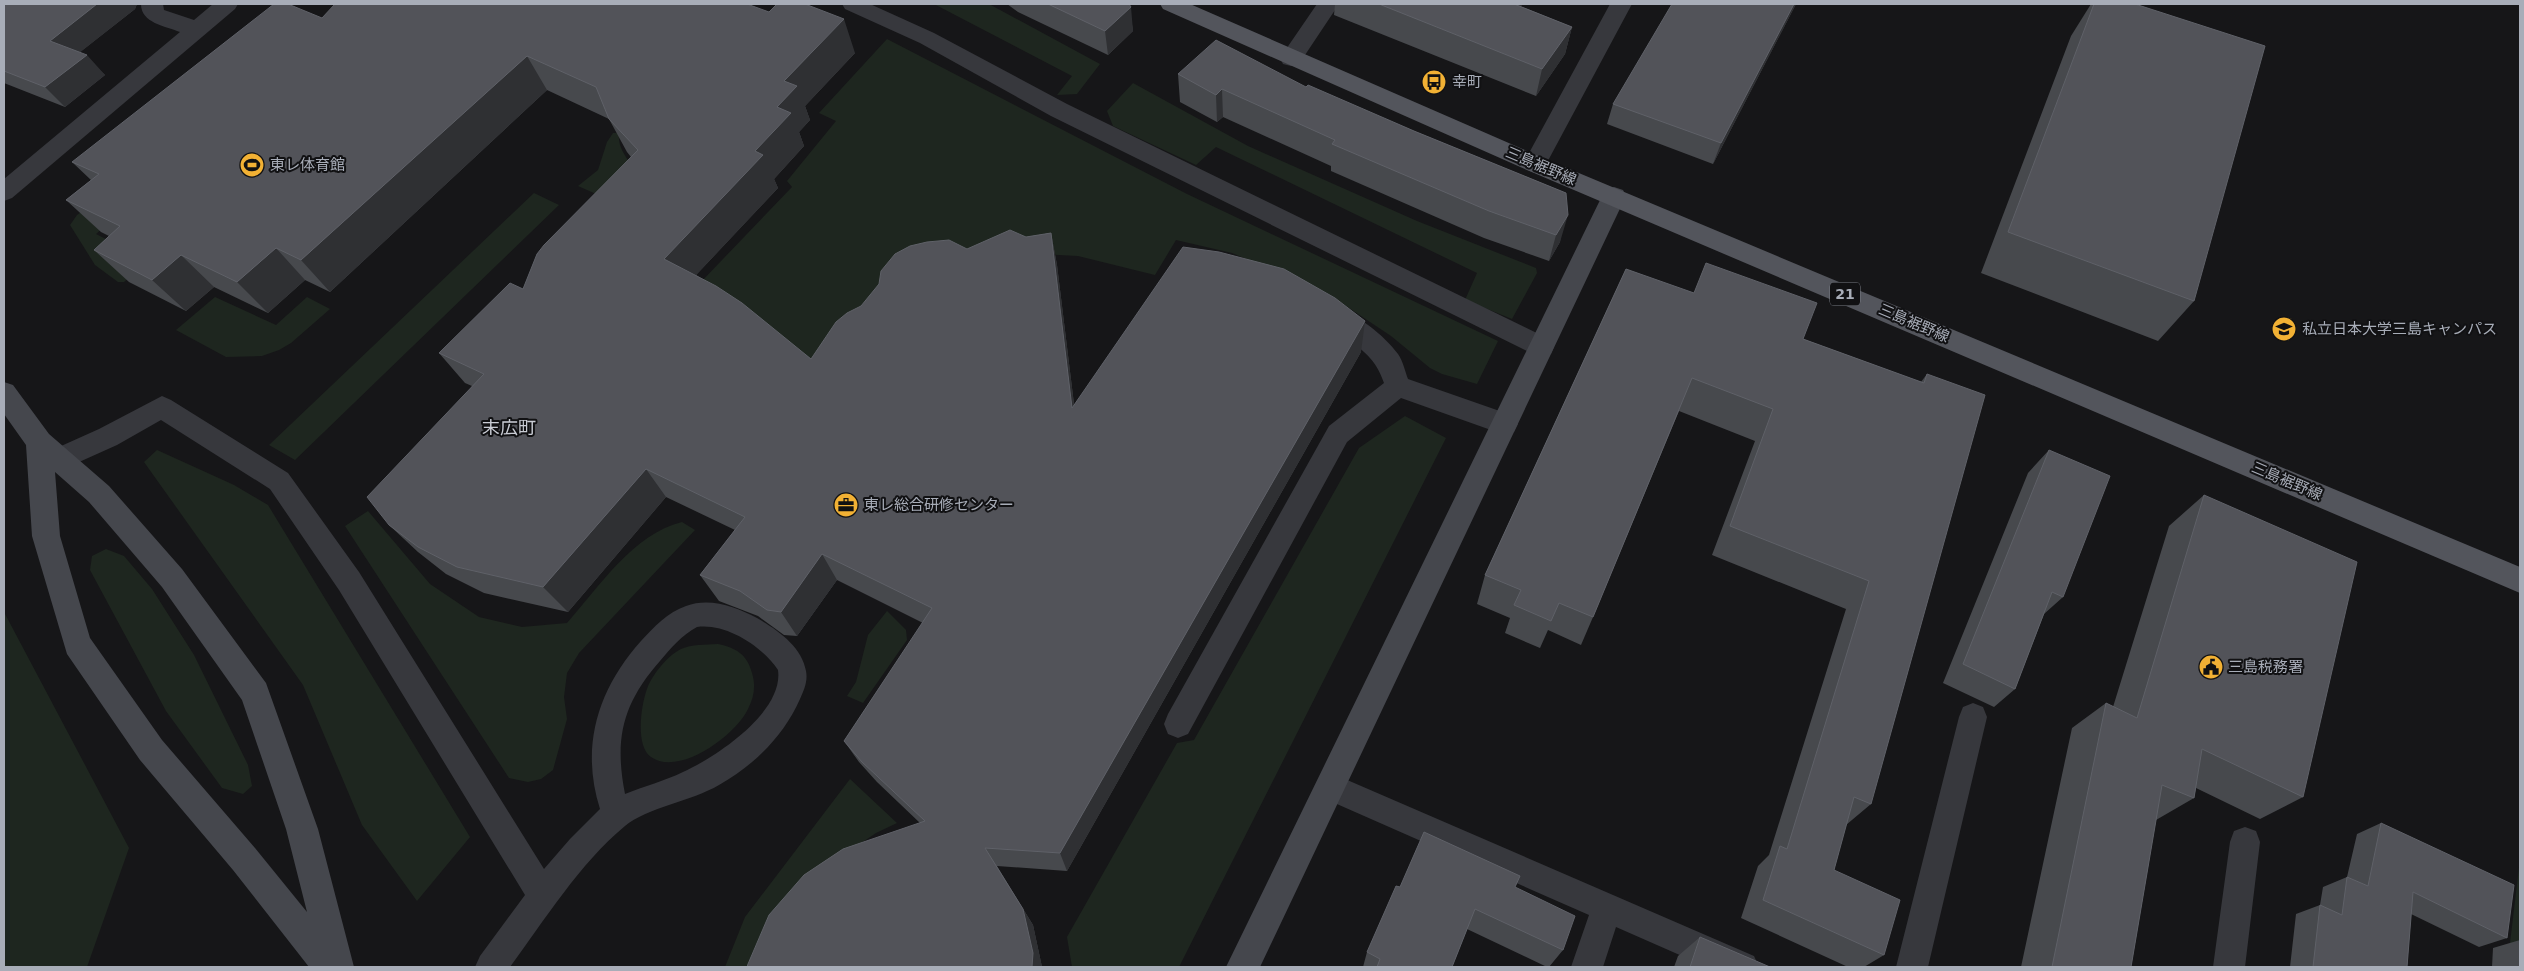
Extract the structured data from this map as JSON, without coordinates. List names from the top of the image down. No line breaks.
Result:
{"streets":{"main road":["三島裾野線","21"]},"districts":["末広町"],"places":{"bus stop":["幸町"],"sports":["東レ体育館"],"school or university":["私立日本大学三島キャンパス"],"office":["東レ総合研修センター"],"public building":["三島税務署"]}}
